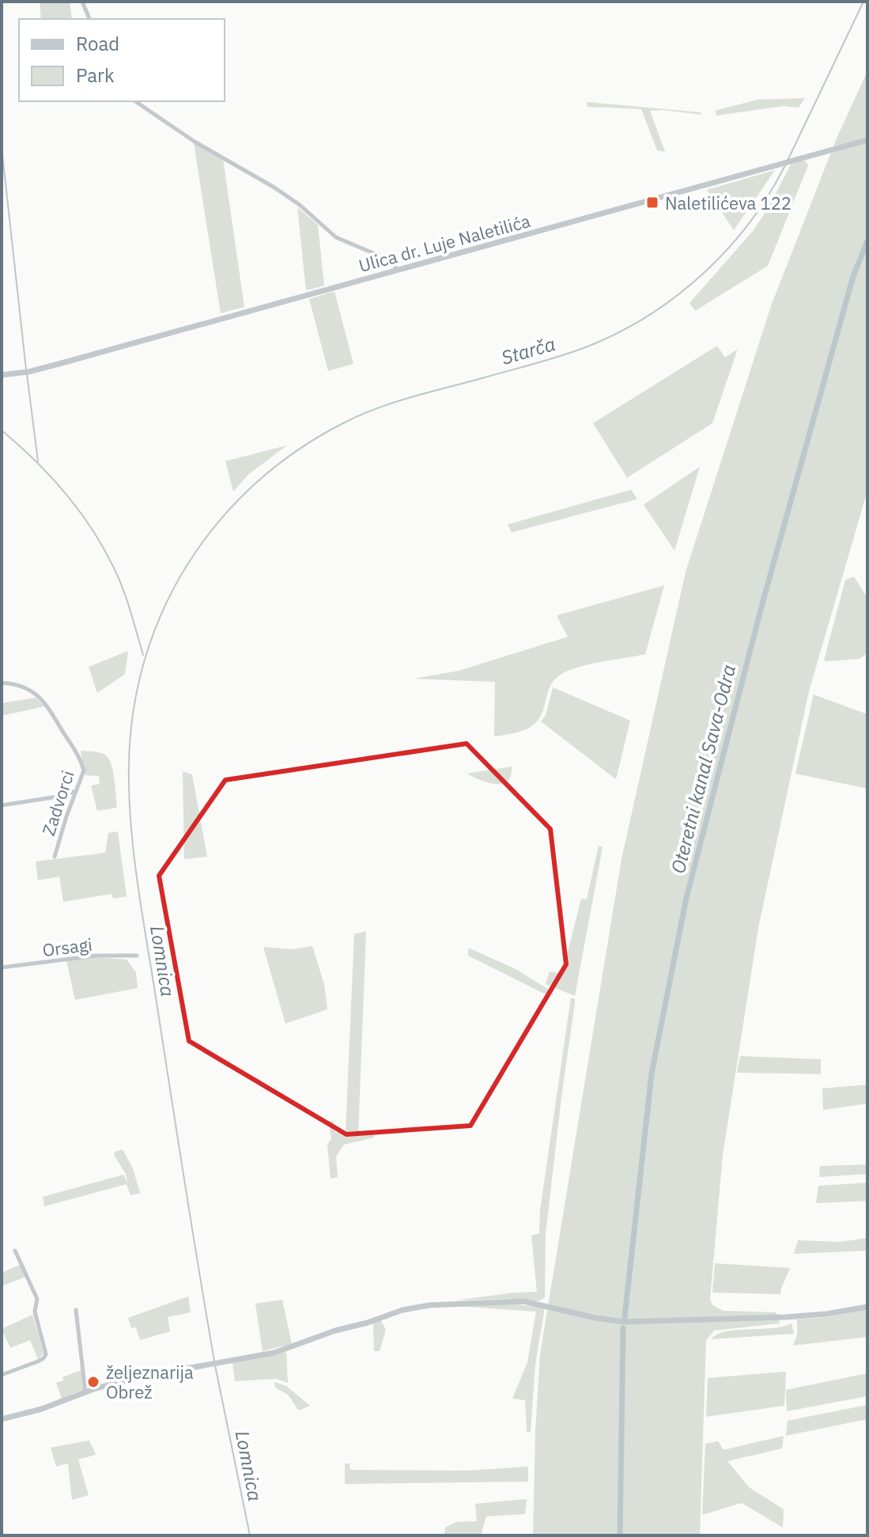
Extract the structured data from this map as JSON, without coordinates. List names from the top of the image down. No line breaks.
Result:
{"streets":{"street":["Ulica dr. Luje Naletilića","Zadvorci","Orsagi"]},"water":["Starča","Oteretni kanal Sava-Odra","Lomnica"],"places":{"transit":["Naletilićeva 122"],"other":["željeznarija Obrež"]},"legend":["Road","Park"]}
